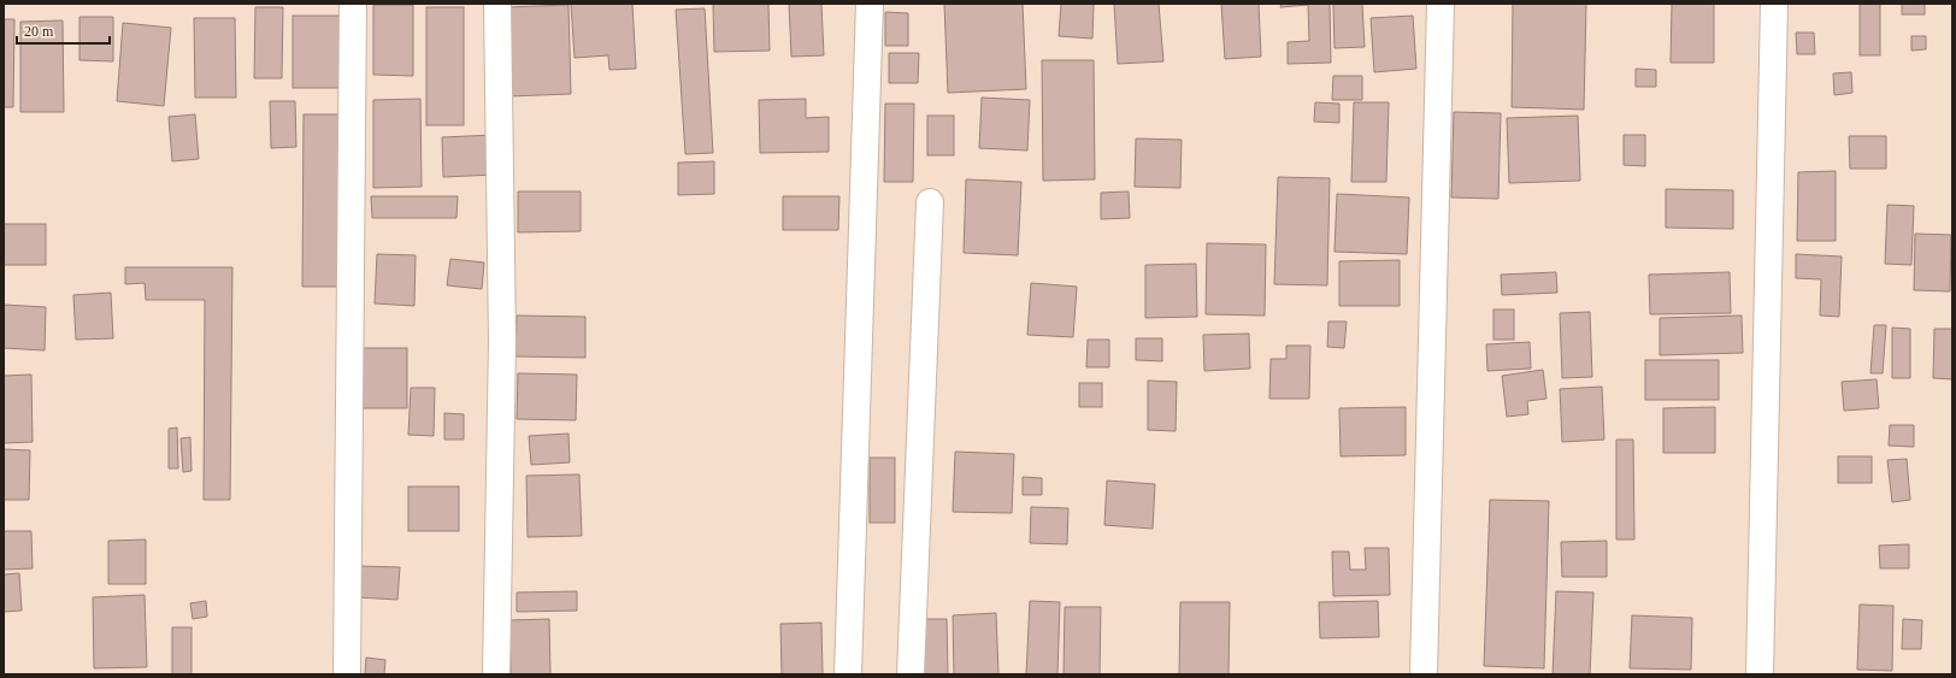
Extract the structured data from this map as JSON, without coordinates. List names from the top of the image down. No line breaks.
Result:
{"scale_bar":"20 m"}
